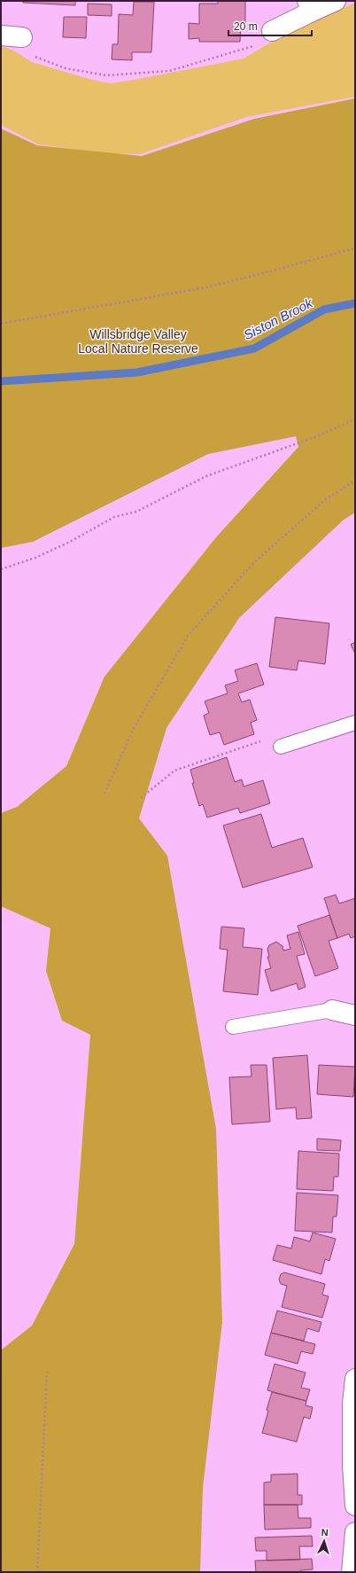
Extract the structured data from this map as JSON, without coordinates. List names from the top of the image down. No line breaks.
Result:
{"water":["Siston Brook"],"parks":["Willsbridge Valley Local Nature Reserve"],"scale_bar":"20 m","north":"top"}
